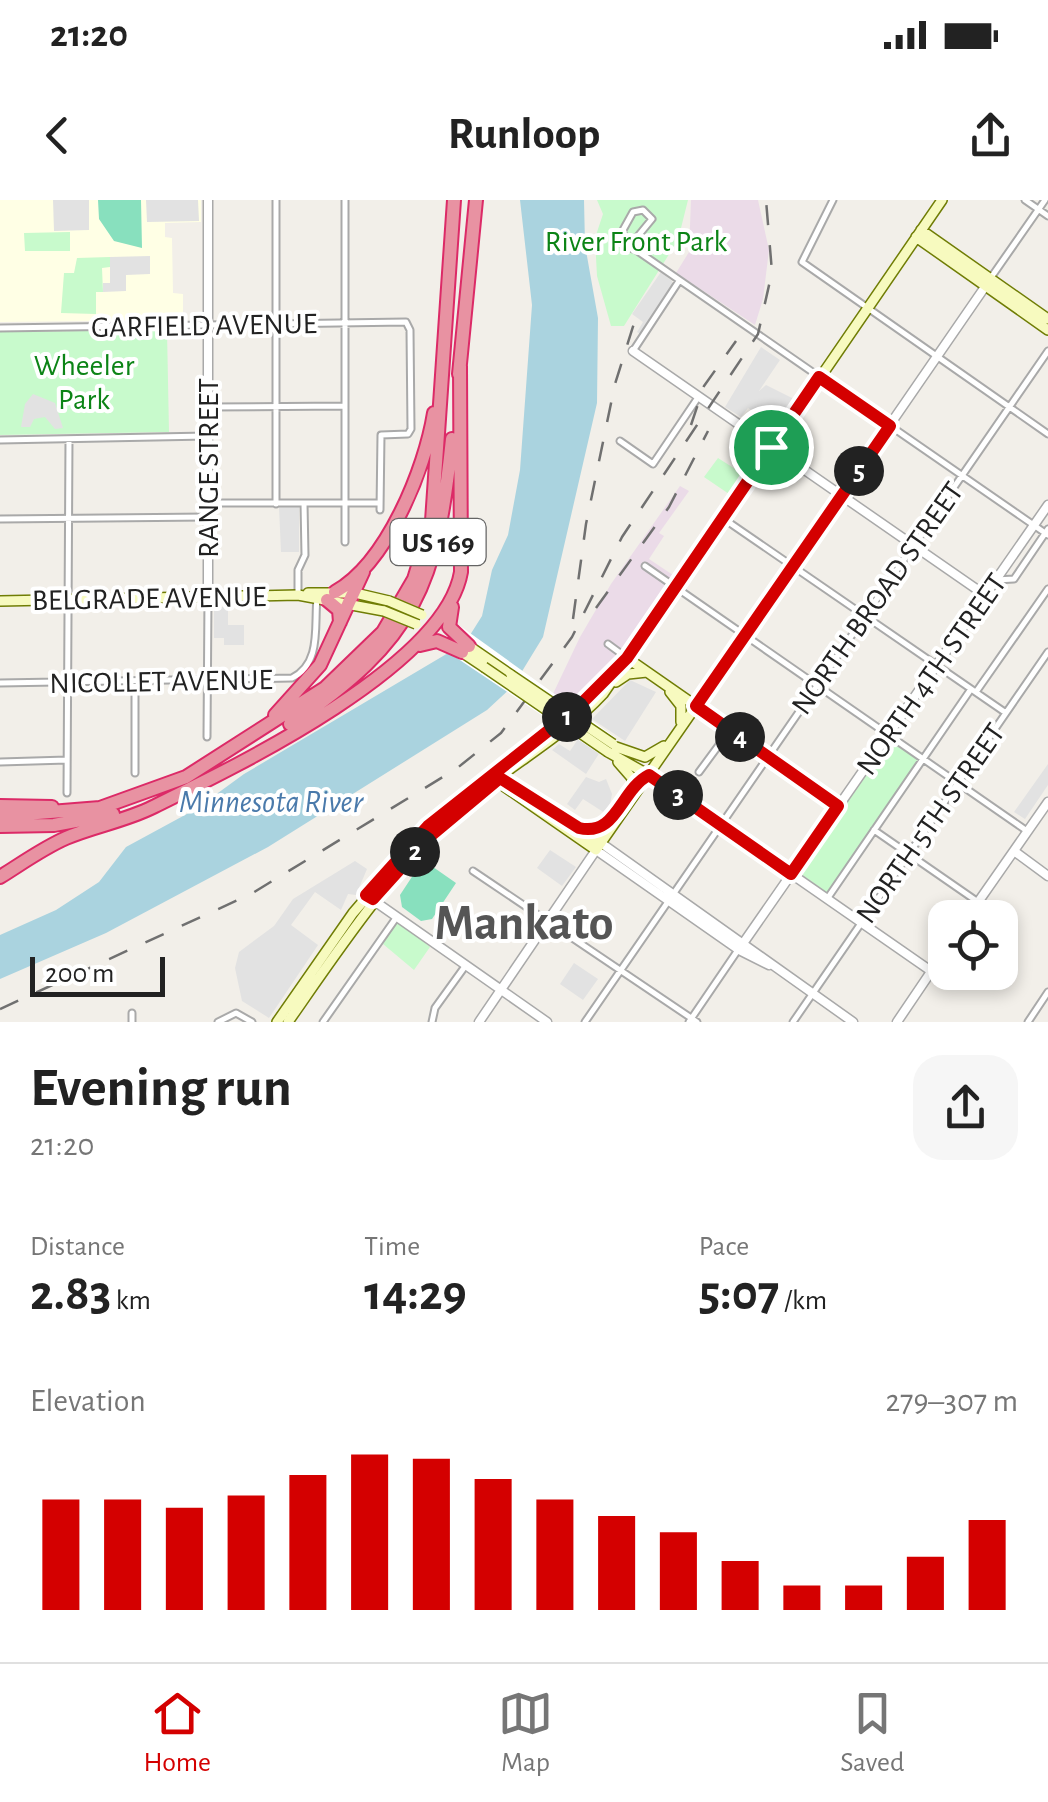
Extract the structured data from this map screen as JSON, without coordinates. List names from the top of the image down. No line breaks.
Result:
{"streets":{"highway":["US 169"],"main road":["BELGRADE AVENUE"],"street":["GARFIELD AVENUE","RANGE STREET","NORTH BROAD STREET","NORTH 4TH STREET","NICOLLET AVENUE","NORTH 5TH STREET"]},"crossings":[["GARFIELD AVENUE","RANGE STREET"],["RANGE STREET","BELGRADE AVENUE"],["RANGE STREET","NICOLLET AVENUE"],["BELGRADE AVENUE","NICOLLET AVENUE"]],"districts":["Mankato"],"water":["Minnesota River"],"parks":["River Front Park","Wheeler Park"],"scale_bar":"200 m","page":{"status":"21:20","header":"Runloop","pins":["5","1","4","3","2"],"scale":"200 m","heading":["Evening run","21:20"],"stats":[["Distance","2.83 km"],["Time","14:29"],["Pace","5:07 /km"]],"chart":["Elevation","279–307 m"],"tabs":["Home","Map","Saved"]}}
